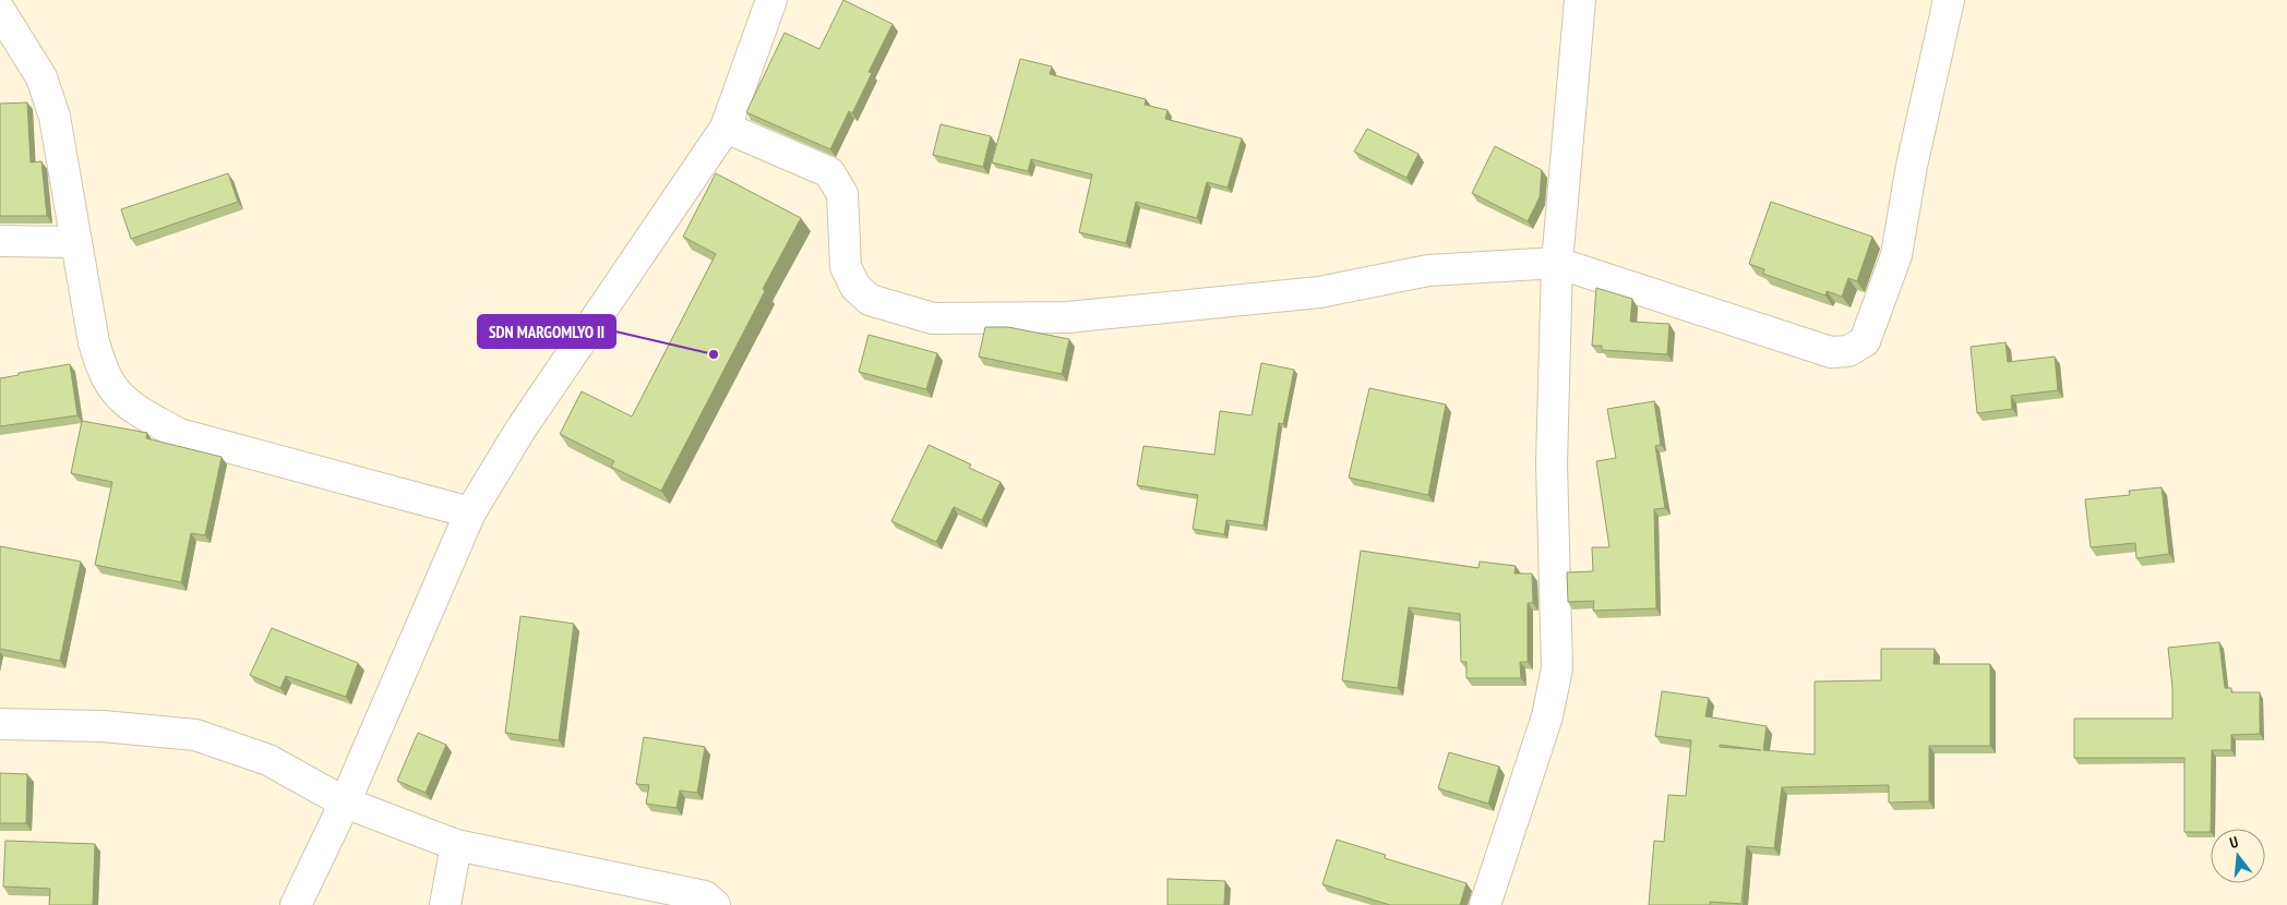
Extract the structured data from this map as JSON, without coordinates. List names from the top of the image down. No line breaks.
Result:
{"places":["SDN MARGOMLYO II"],"north":"top"}
